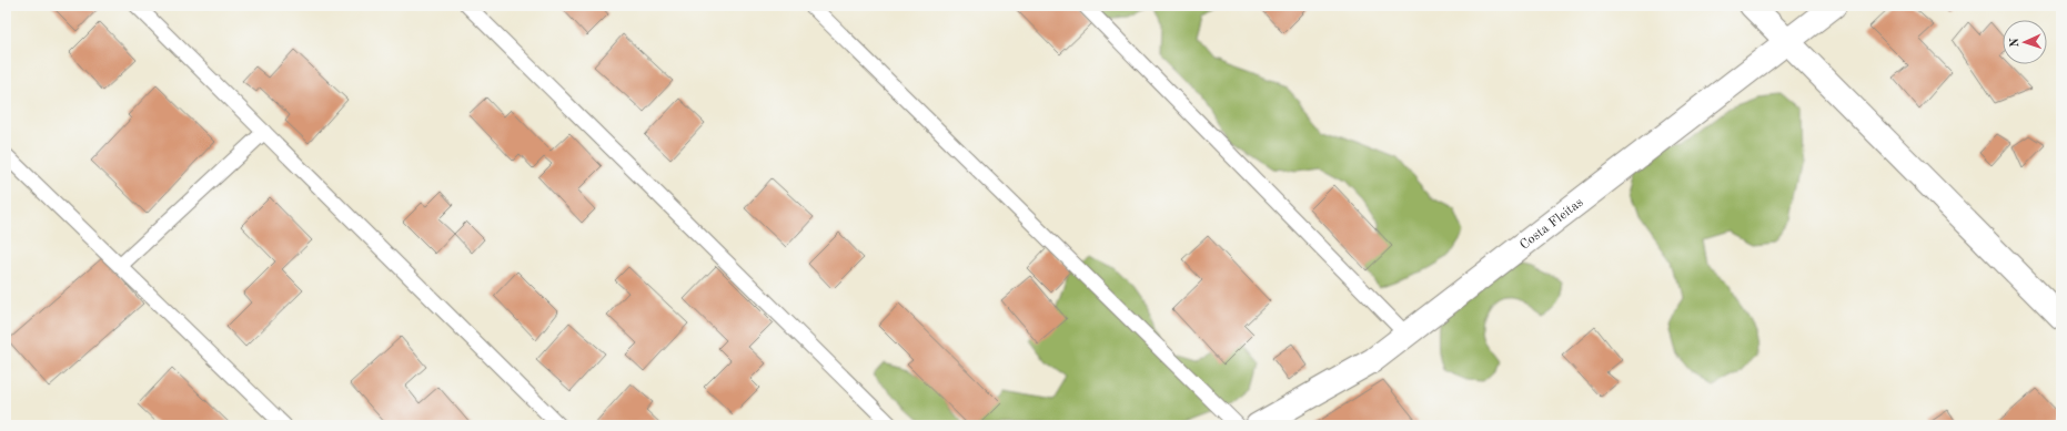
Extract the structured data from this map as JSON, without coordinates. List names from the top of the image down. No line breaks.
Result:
{"streets":{"main road":["Costa Fleitas"]},"north":"left"}
